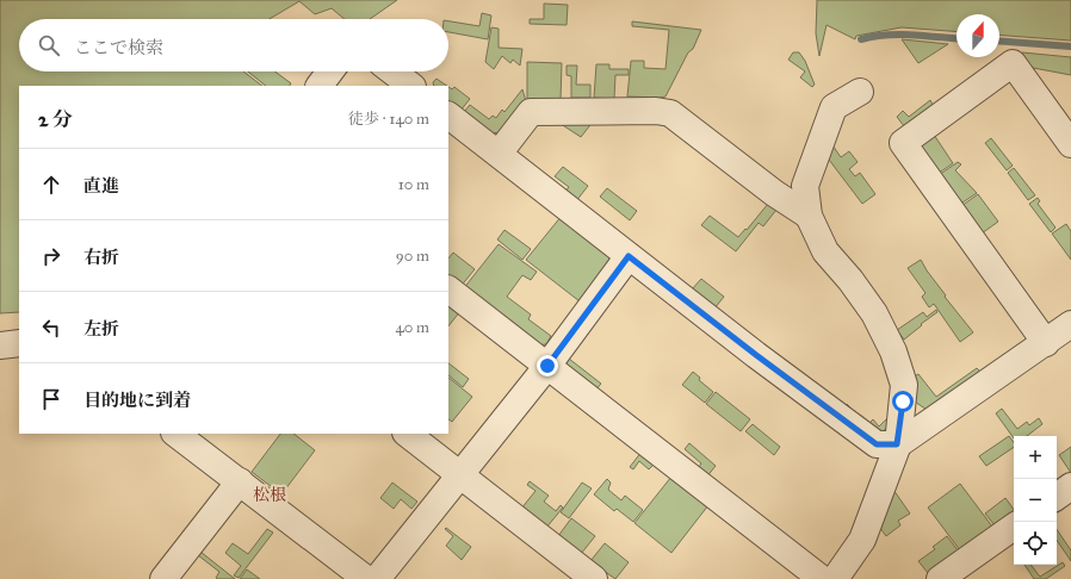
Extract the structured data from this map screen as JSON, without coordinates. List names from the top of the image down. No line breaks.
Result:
{"districts":["松根"],"north":"top","page":{"search":"ここで検索","heading":["2 分","徒歩 · 140 m"],"list":[["直進","10 m"],["右折","90 m"],["左折","40 m"],"目的地に到着"],"map_buttons":["+","−"]}}
